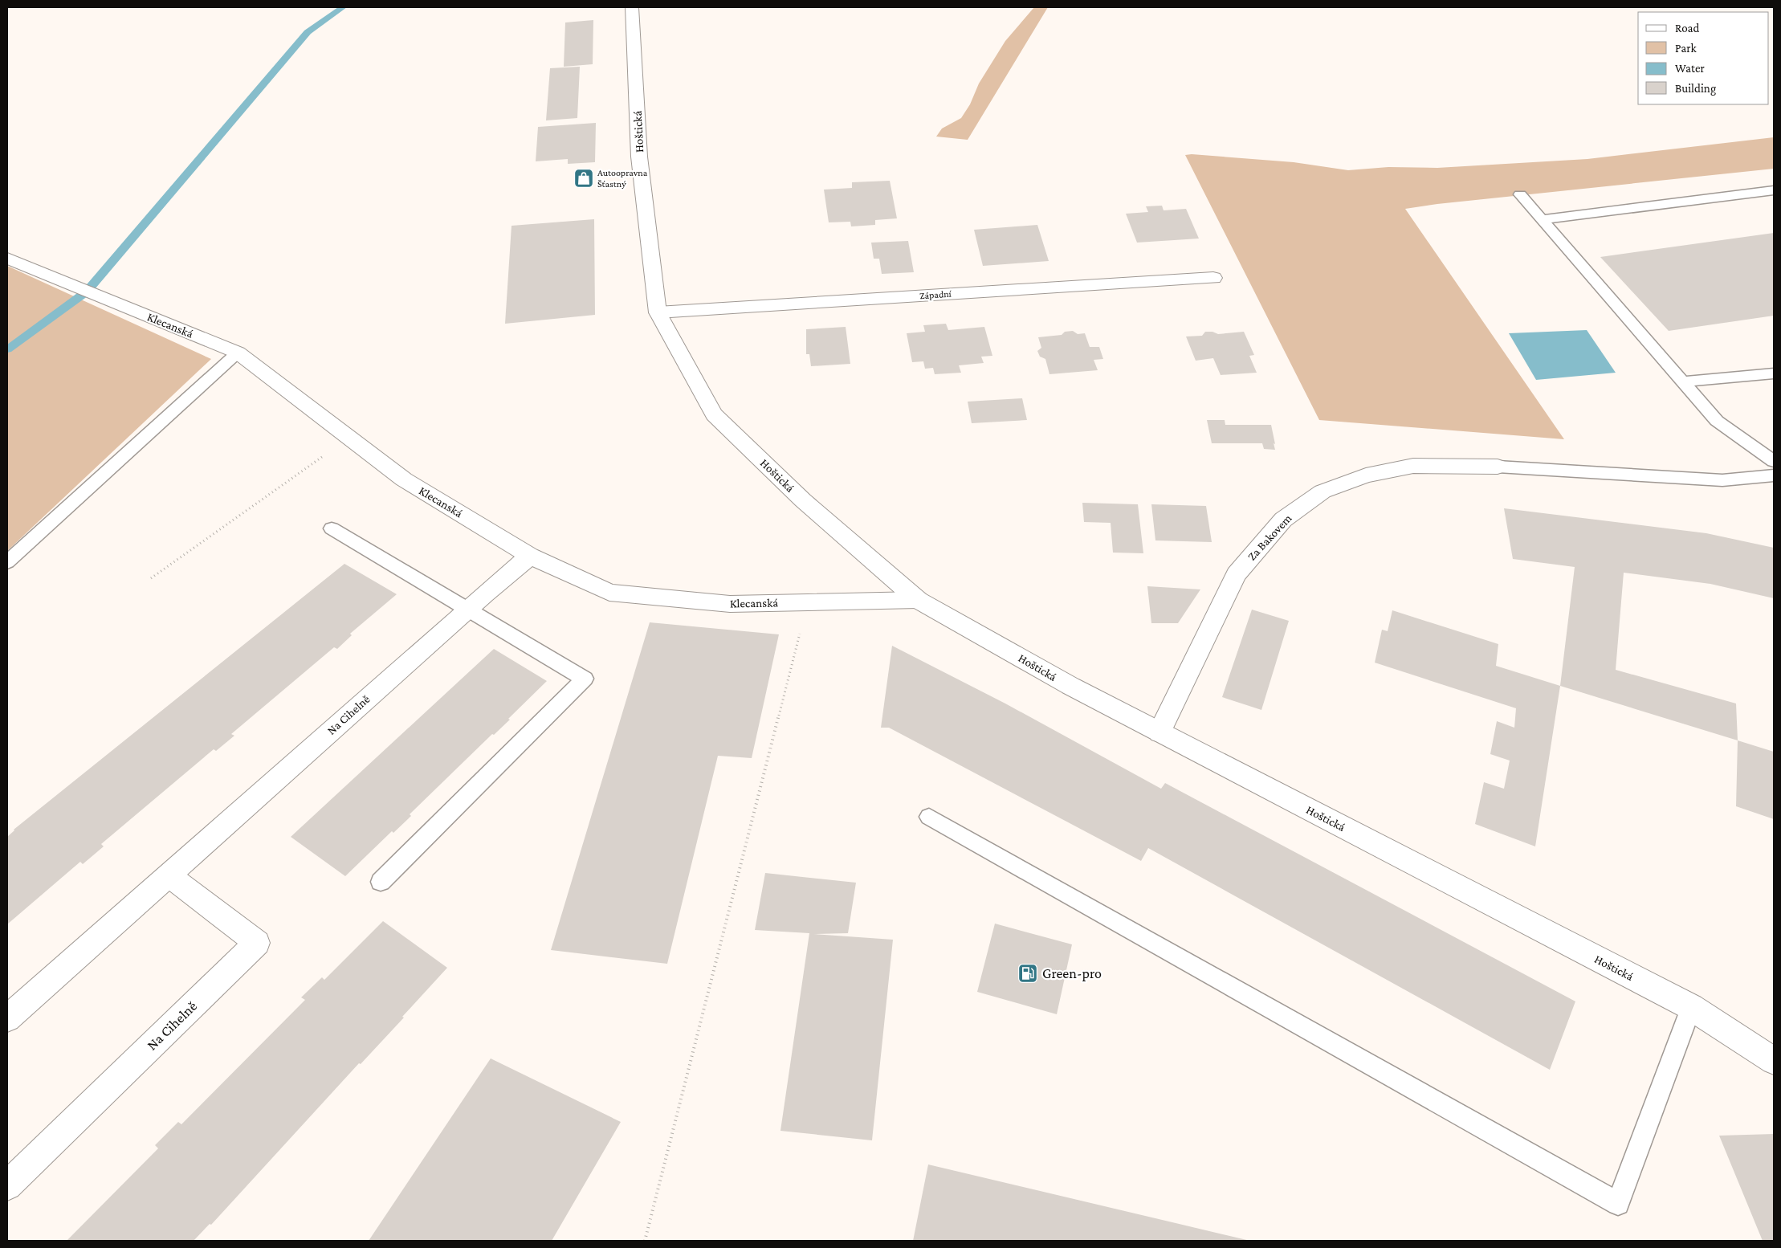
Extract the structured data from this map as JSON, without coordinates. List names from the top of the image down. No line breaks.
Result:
{"streets":{"street":["Hoštická","Západní","Klecanská","Za Bakovem","Na Cihelně"]},"crossings":[["Hoštická","Západní"],["Hoštická","Klecanská"],["Hoštická","Za Bakovem"],["Klecanská","Na Cihelně"]],"places":{"shop":["Autoopravna Šťastný"],"fuel station":["Green-pro"]},"legend":["Road","Park","Water","Building"]}
